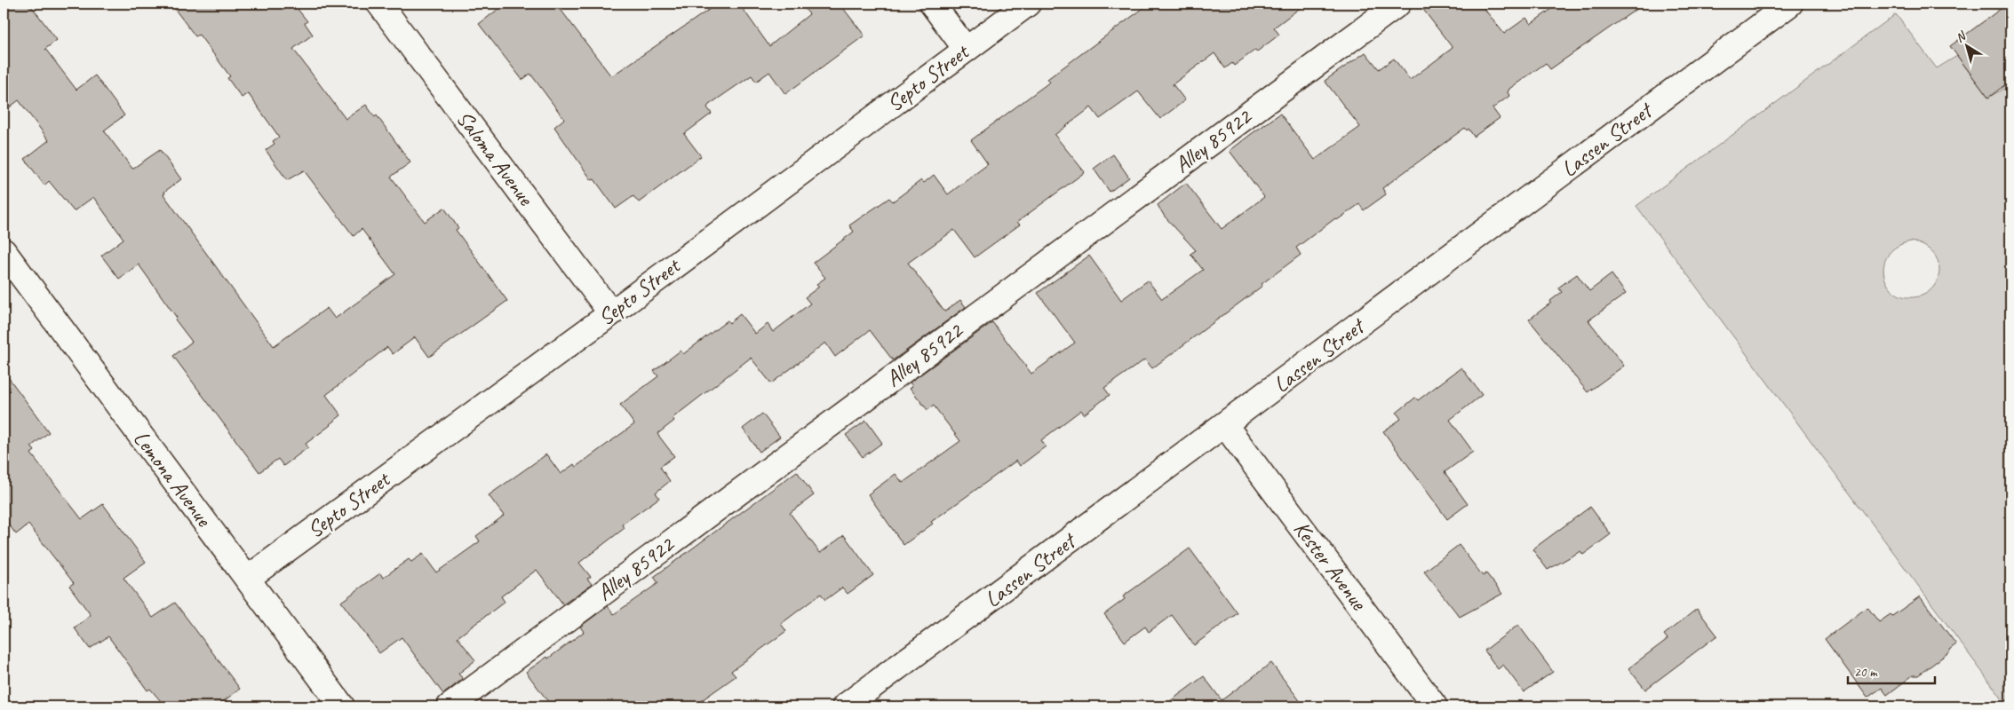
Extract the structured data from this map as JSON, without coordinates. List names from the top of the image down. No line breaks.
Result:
{"streets":{"street":["Septo Street","Lassen Street","Alley 85922","Saloma Avenue","Lemona Avenue","Kester Avenue"]},"crossings":[["Septo Street","Saloma Avenue"],["Septo Street","Lemona Avenue"],["Lassen Street","Kester Avenue"]],"scale_bar":"20 m","north":"top left"}
